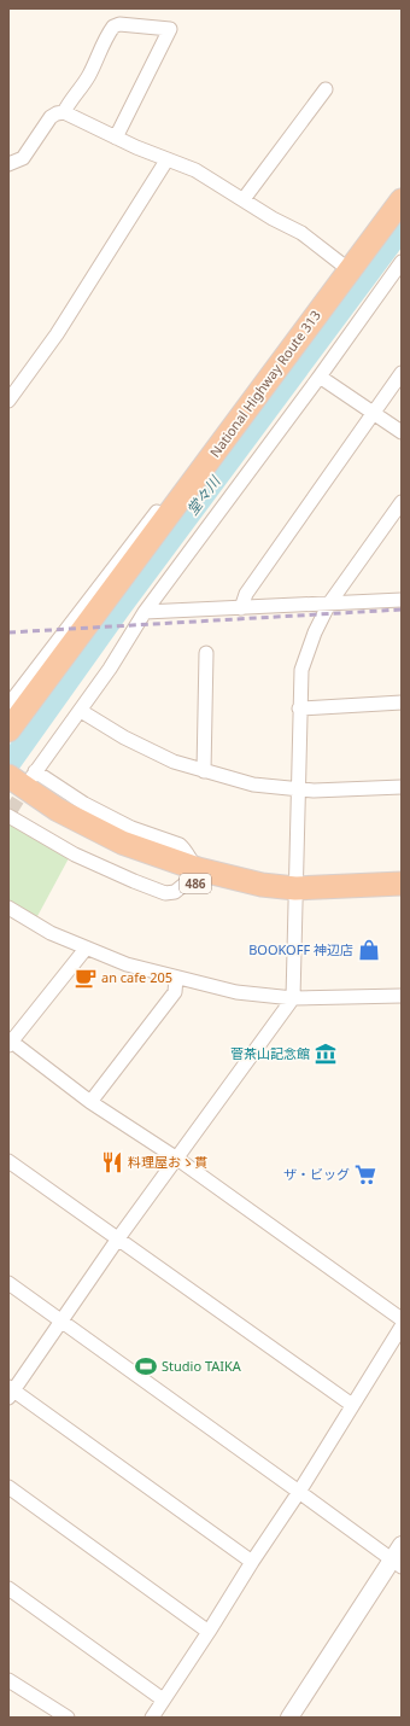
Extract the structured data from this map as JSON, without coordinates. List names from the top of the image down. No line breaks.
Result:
{"streets":{"highway":["National Highway Route 313","486"]},"water":["堂々川"],"places":{"shop":["BOOKOFF 神辺店"],"cafe":["an cafe 205"],"museum":["菅茶山記念館"],"restaurant":["料理屋おゝ貫"],"supermarket":["ザ・ビッグ"],"sports":["Studio TAIKA"]}}
